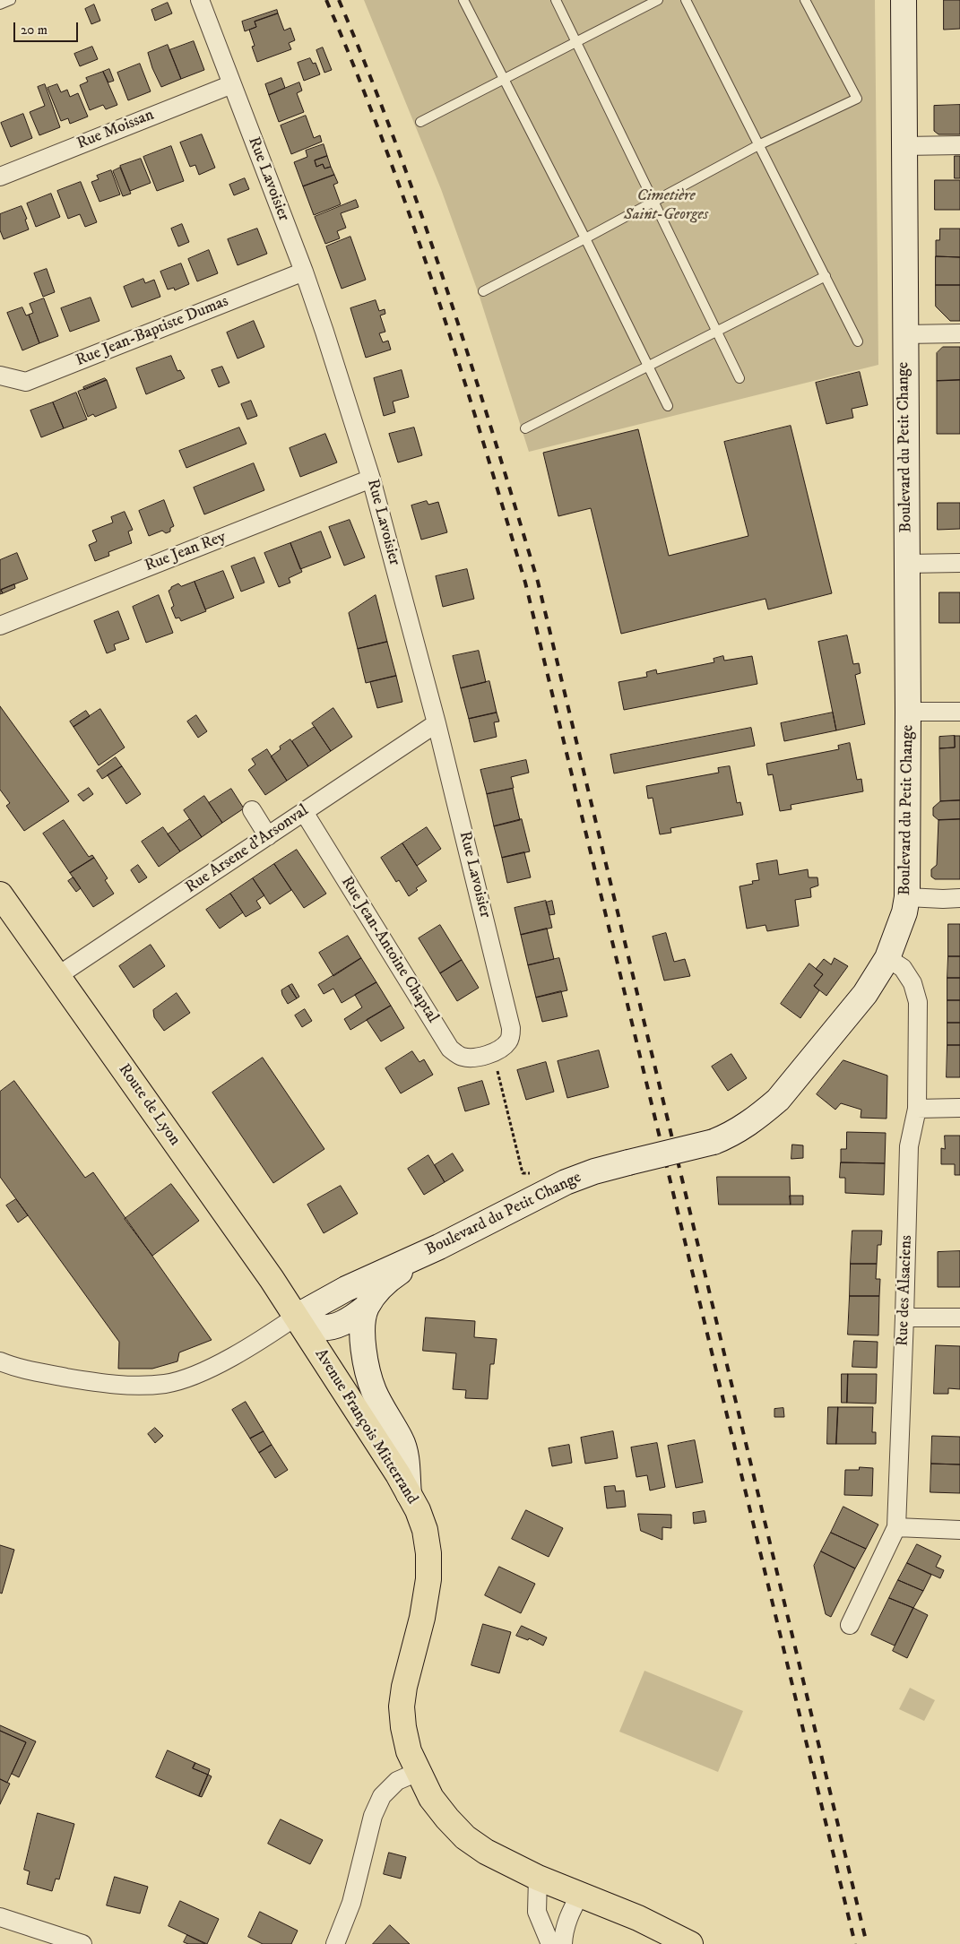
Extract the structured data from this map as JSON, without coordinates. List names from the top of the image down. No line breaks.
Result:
{"streets":{"main road":["Boulevard du Petit Change","Route de Lyon","Avenue François Mitterrand"],"street":["Rue Moissan","Rue Lavoisier","Rue Jean-Baptiste Dumas","Rue Jean Rey","Rue Arsene d'Arsonval","Rue Jean-Antoine Chaptal","Rue des Alsaciens"]},"crossings":[["Rue Moissan","Rue Lavoisier"],["Rue Lavoisier","Rue Jean-Baptiste Dumas"],["Rue Lavoisier","Rue Jean Rey"],["Rue Lavoisier","Rue Arsene d'Arsonval"],["Rue Lavoisier","Rue Jean-Antoine Chaptal"],["Boulevard du Petit Change","Route de Lyon"],["Boulevard du Petit Change","Rue des Alsaciens"],["Boulevard du Petit Change","Avenue François Mitterrand"],["Rue Arsene d'Arsonval","Rue Jean-Antoine Chaptal"],["Rue Arsene d'Arsonval","Route de Lyon"],["Route de Lyon","Avenue François Mitterrand"]],"parks":["Cimetière Saint-Georges"],"scale_bar":"20 m"}
